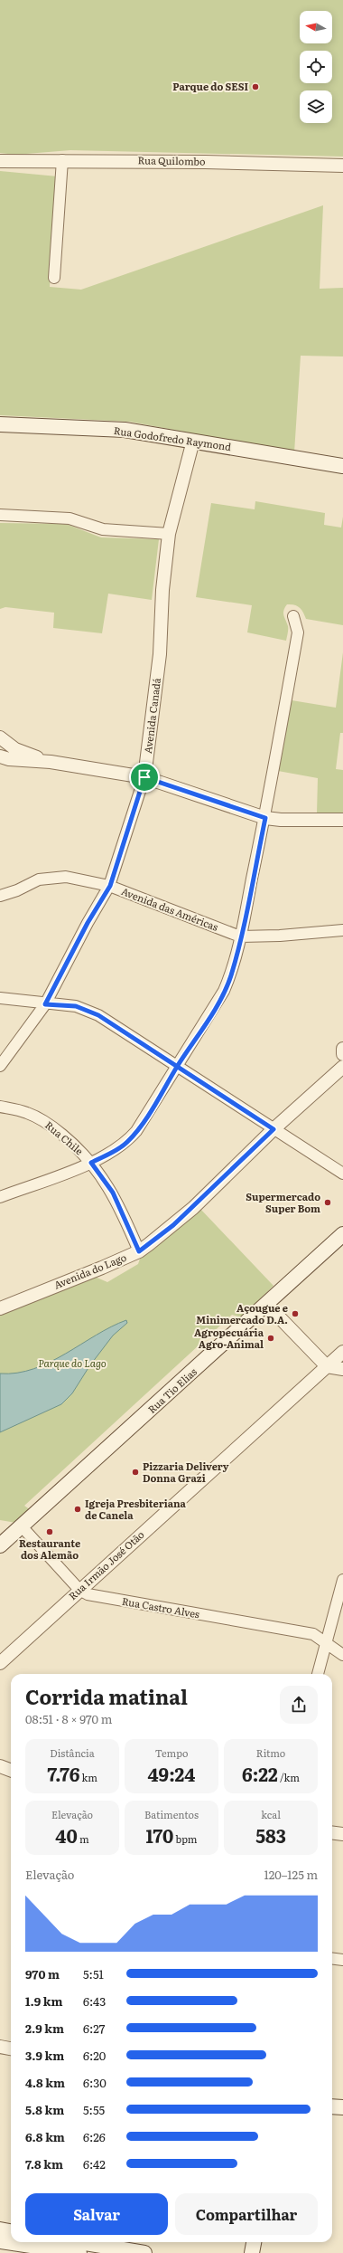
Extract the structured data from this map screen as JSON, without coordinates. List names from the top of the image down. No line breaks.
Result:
{"streets":{"main road":["Rua Godofredo Raymond","Rua Tio Elias"],"street":["Rua Quilombo","Avenida Canadá","Avenida das Américas","Rua Chile","Avenida do Lago","Rua Irmão José Otão","Rua Castro Alves"]},"crossings":[["Rua Godofredo Raymond","Avenida Canadá"],["Avenida Canadá","Avenida das Américas"],["Rua Chile","Avenida do Lago"],["Rua Tio Elias","Rua Castro Alves"],["Rua Irmão José Otão","Rua Castro Alves"]],"parks":["Parque do Lago"],"places":["Parque do SESI","Supermercado Super Bom","Açougue e Minimercado D.A.","Agropecuária Agro-Animal","Pizzaria Delivery Donna Grazi","Igreja Presbiteriana de Canela","Restaurante dos Alemão"],"north":"left","page":{"heading":["Corrida matinal","08:51 · 8 × 970 m"],"stats":[["Distância","7.76 km"],["Tempo","49:24"],["Ritmo","6:22 /km"],["Elevação","40 m"],["Batimentos","170 bpm"],["kcal","583"]],"chart":["Elevação","120–125 m"],"list":[{"name":"970 m","note":"5:51"},{"name":"1.9 km","note":"6:43"},{"name":"2.9 km","note":"6:27"},{"name":"3.9 km","note":"6:20"},{"name":"4.8 km","note":"6:30"},{"name":"5.8 km","note":"5:55"},{"name":"6.8 km","note":"6:26"},{"name":"7.8 km","note":"6:42"}],"buttons":["Salvar","Compartilhar"]}}
